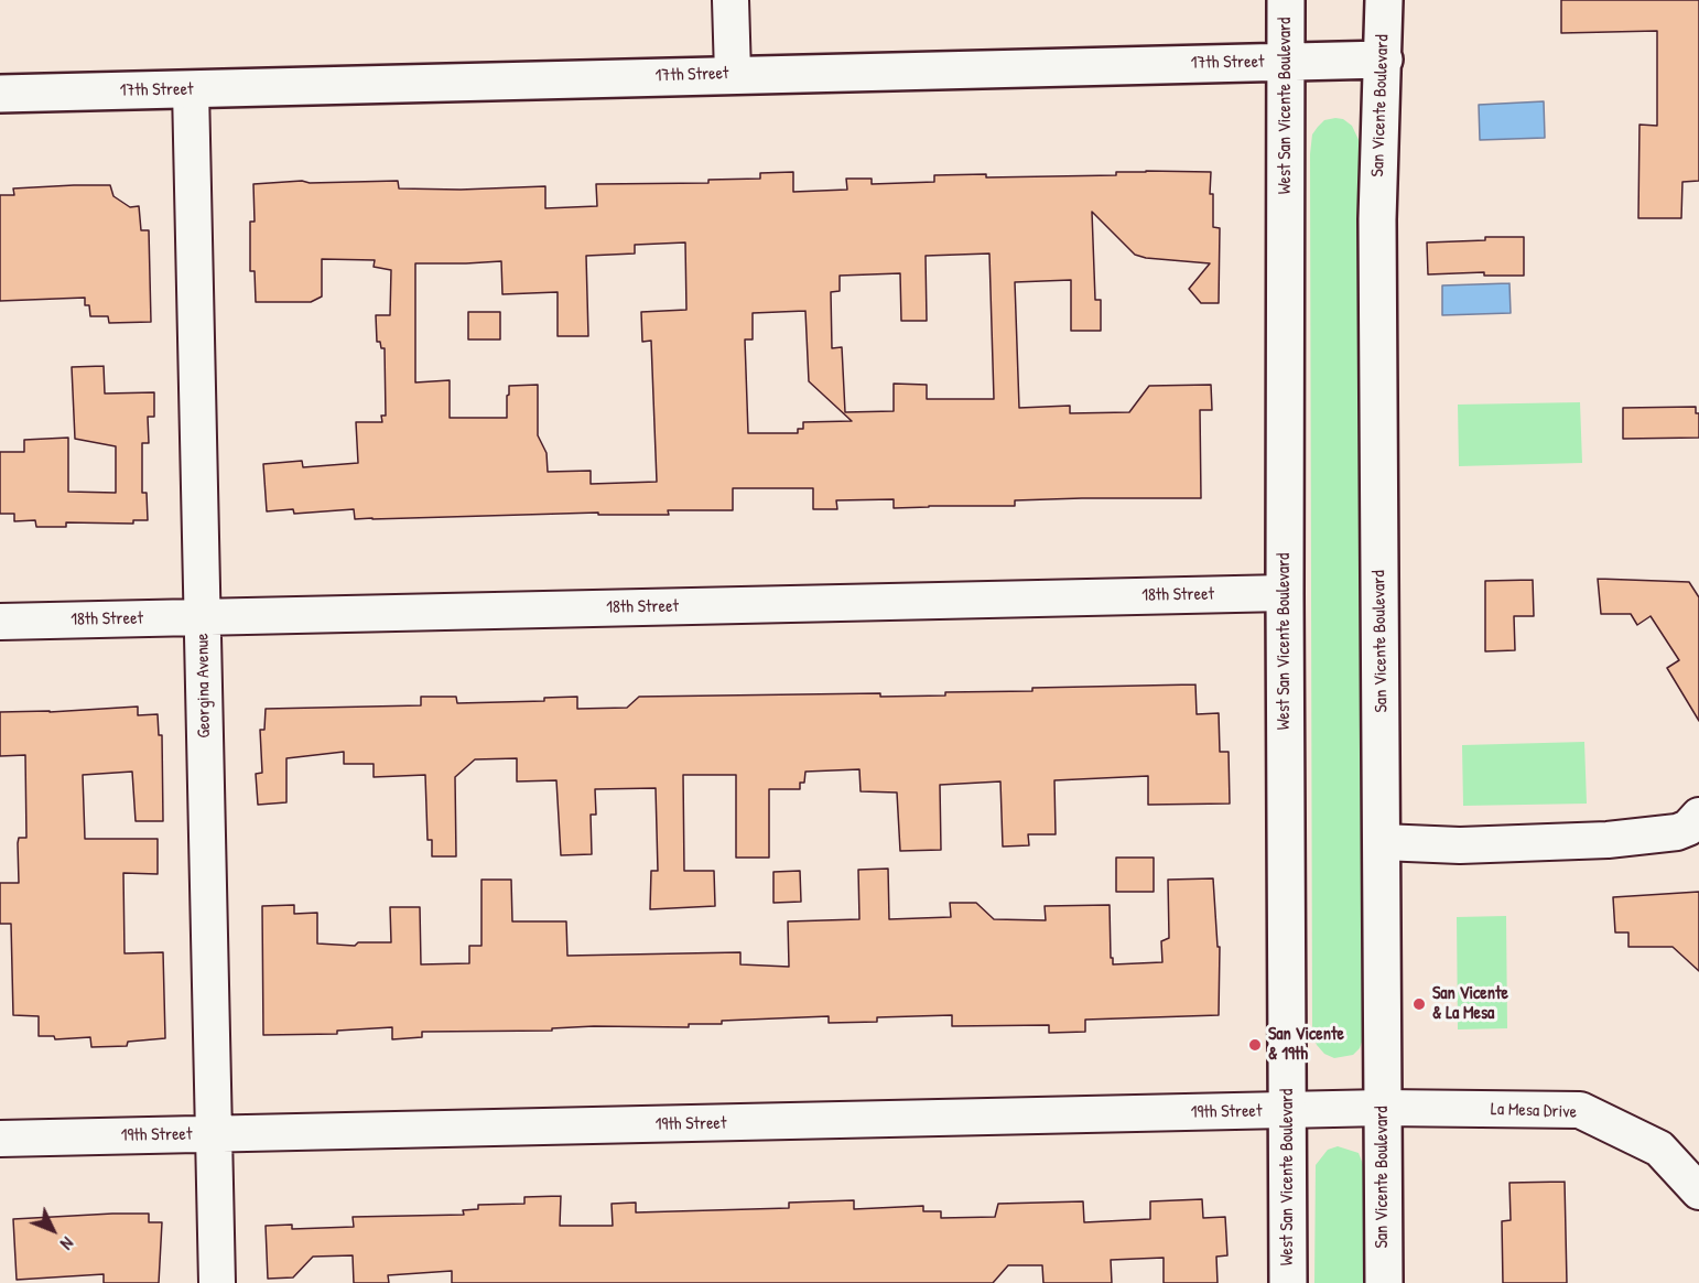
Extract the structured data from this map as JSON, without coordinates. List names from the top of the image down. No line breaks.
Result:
{"streets":{"main road":["17th Street","West San Vicente Boulevard","San Vicente Boulevard"],"street":["18th Street","Georgina Avenue","La Mesa Drive","19th Street"]},"crossings":[["17th Street","West San Vicente Boulevard"],["17th Street","San Vicente Boulevard"],["17th Street","Georgina Avenue"],["West San Vicente Boulevard","18th Street"],["West San Vicente Boulevard","19th Street"],["San Vicente Boulevard","La Mesa Drive"],["San Vicente Boulevard","19th Street"],["18th Street","Georgina Avenue"],["Georgina Avenue","19th Street"],["La Mesa Drive","19th Street"]],"places":["San Vicente & La Mesa","San Vicente & 19th"],"north":"bottom right"}
